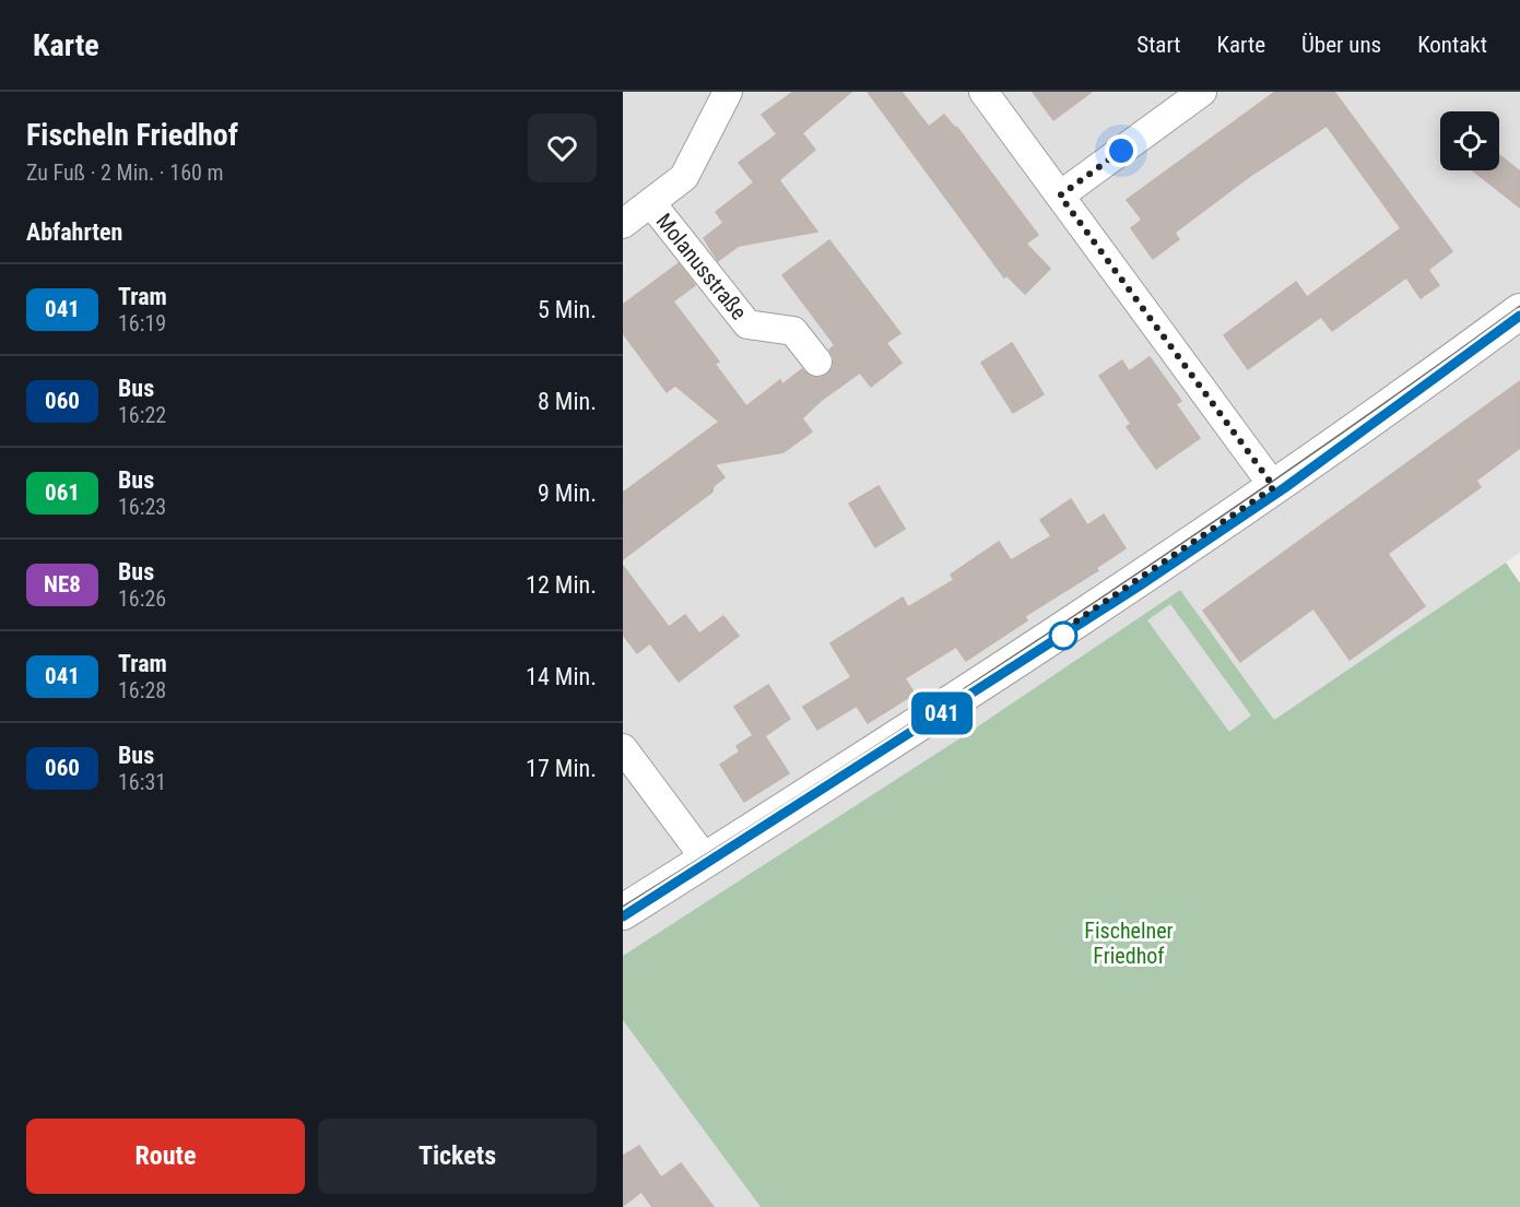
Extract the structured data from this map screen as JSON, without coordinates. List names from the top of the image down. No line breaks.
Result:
{"streets":{"street":["Molanusstraße"]},"parks":["Fischelner Friedhof"],"lines":["tram line 041"],"page":{"header":"Karte","nav":["Start","Karte","Über uns","Kontakt"],"heading":[["Fischeln Friedhof","Zu Fuß · 2 Min. · 160 m"],"Abfahrten"],"on_map":"041","list":[{"mark":"041","name":"Tram","note":"16:19","value":"5 Min."},{"mark":"060","name":"Bus","note":"16:22","value":"8 Min."},{"mark":"061","name":"Bus","note":"16:23","value":"9 Min."},{"mark":"NE8","name":"Bus","note":"16:26","value":"12 Min."},{"mark":"041","name":"Tram","note":"16:28","value":"14 Min."},{"mark":"060","name":"Bus","note":"16:31","value":"17 Min."}],"buttons":["Route","Tickets"]}}
